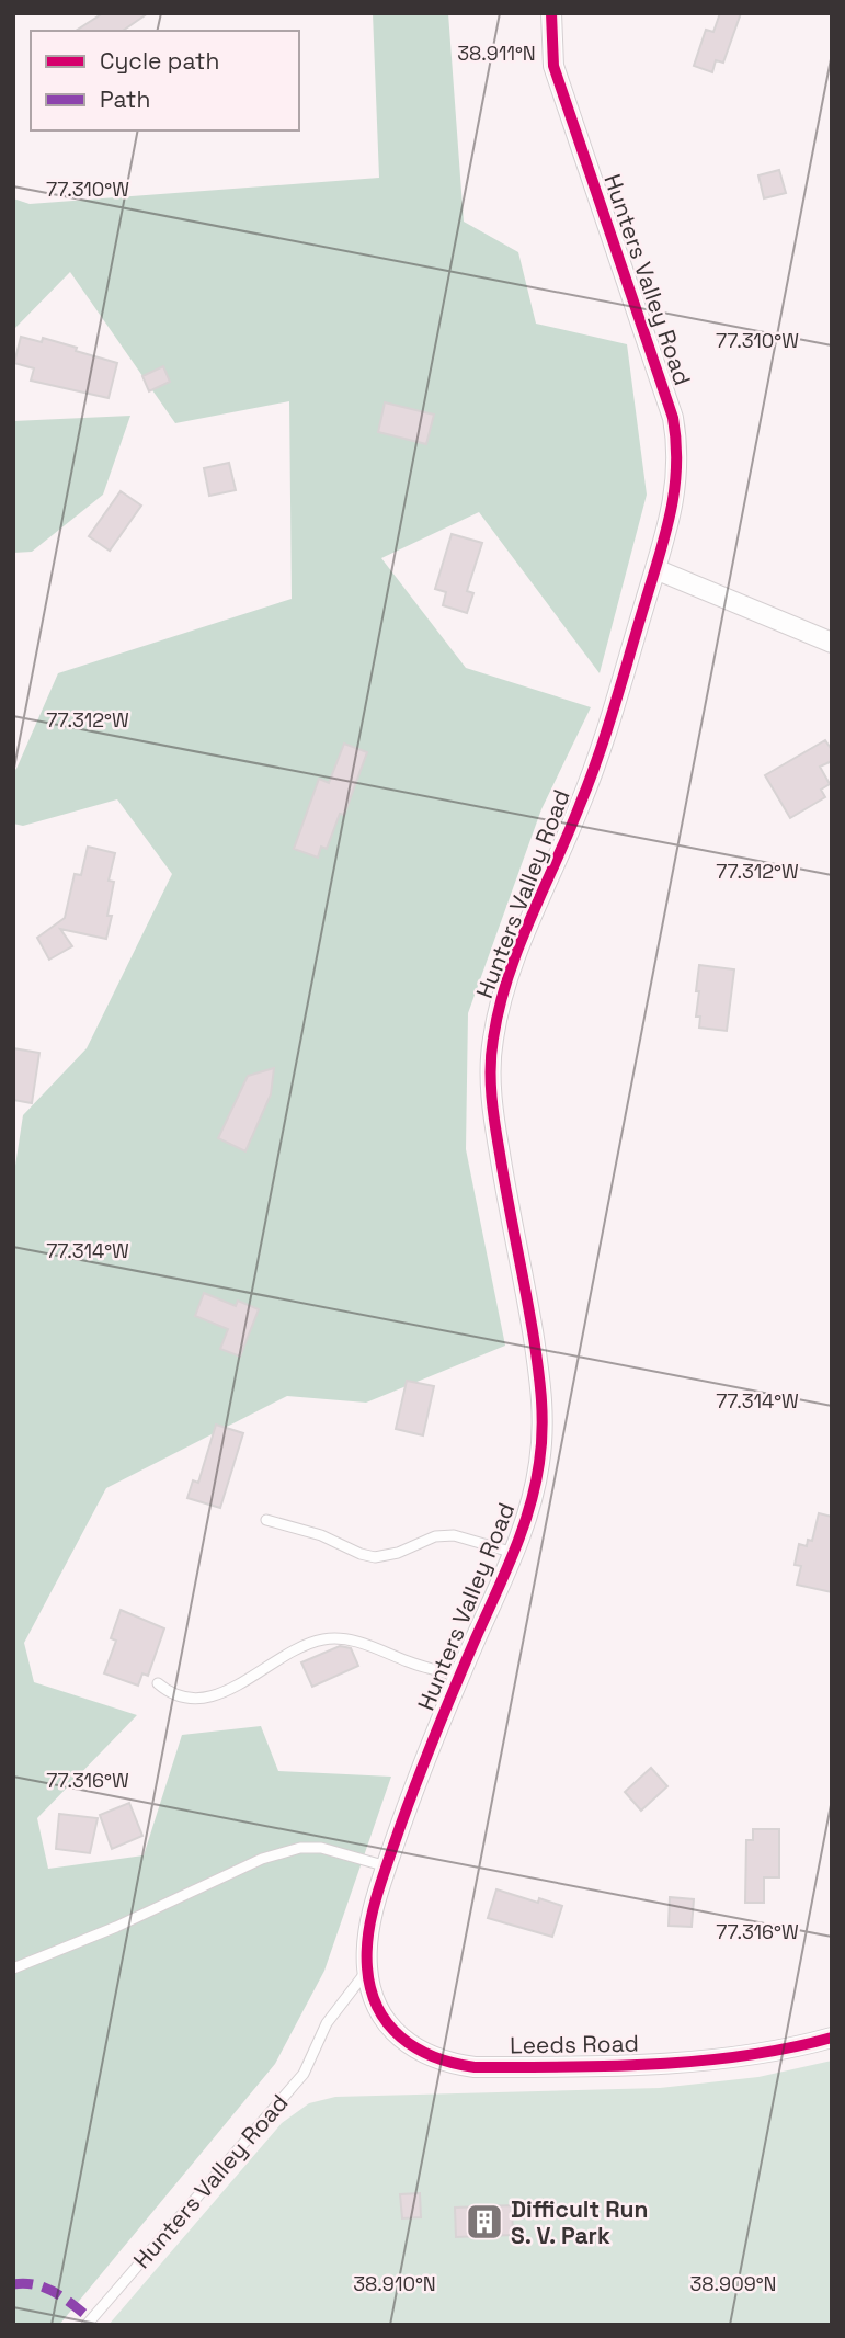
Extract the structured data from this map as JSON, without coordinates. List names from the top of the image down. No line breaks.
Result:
{"streets":{"street":["Hunters Valley Road","Leeds Road"]},"crossings":[["Hunters Valley Road","Leeds Road"]],"places":{"building":["Difficult Run S. V. Park"]},"legend":["Cycle path","Path"],"coordinates":["38.911°N","77.310°W","77.312°W","77.314°W","77.316°W","38.910°N","38.909°N"]}
